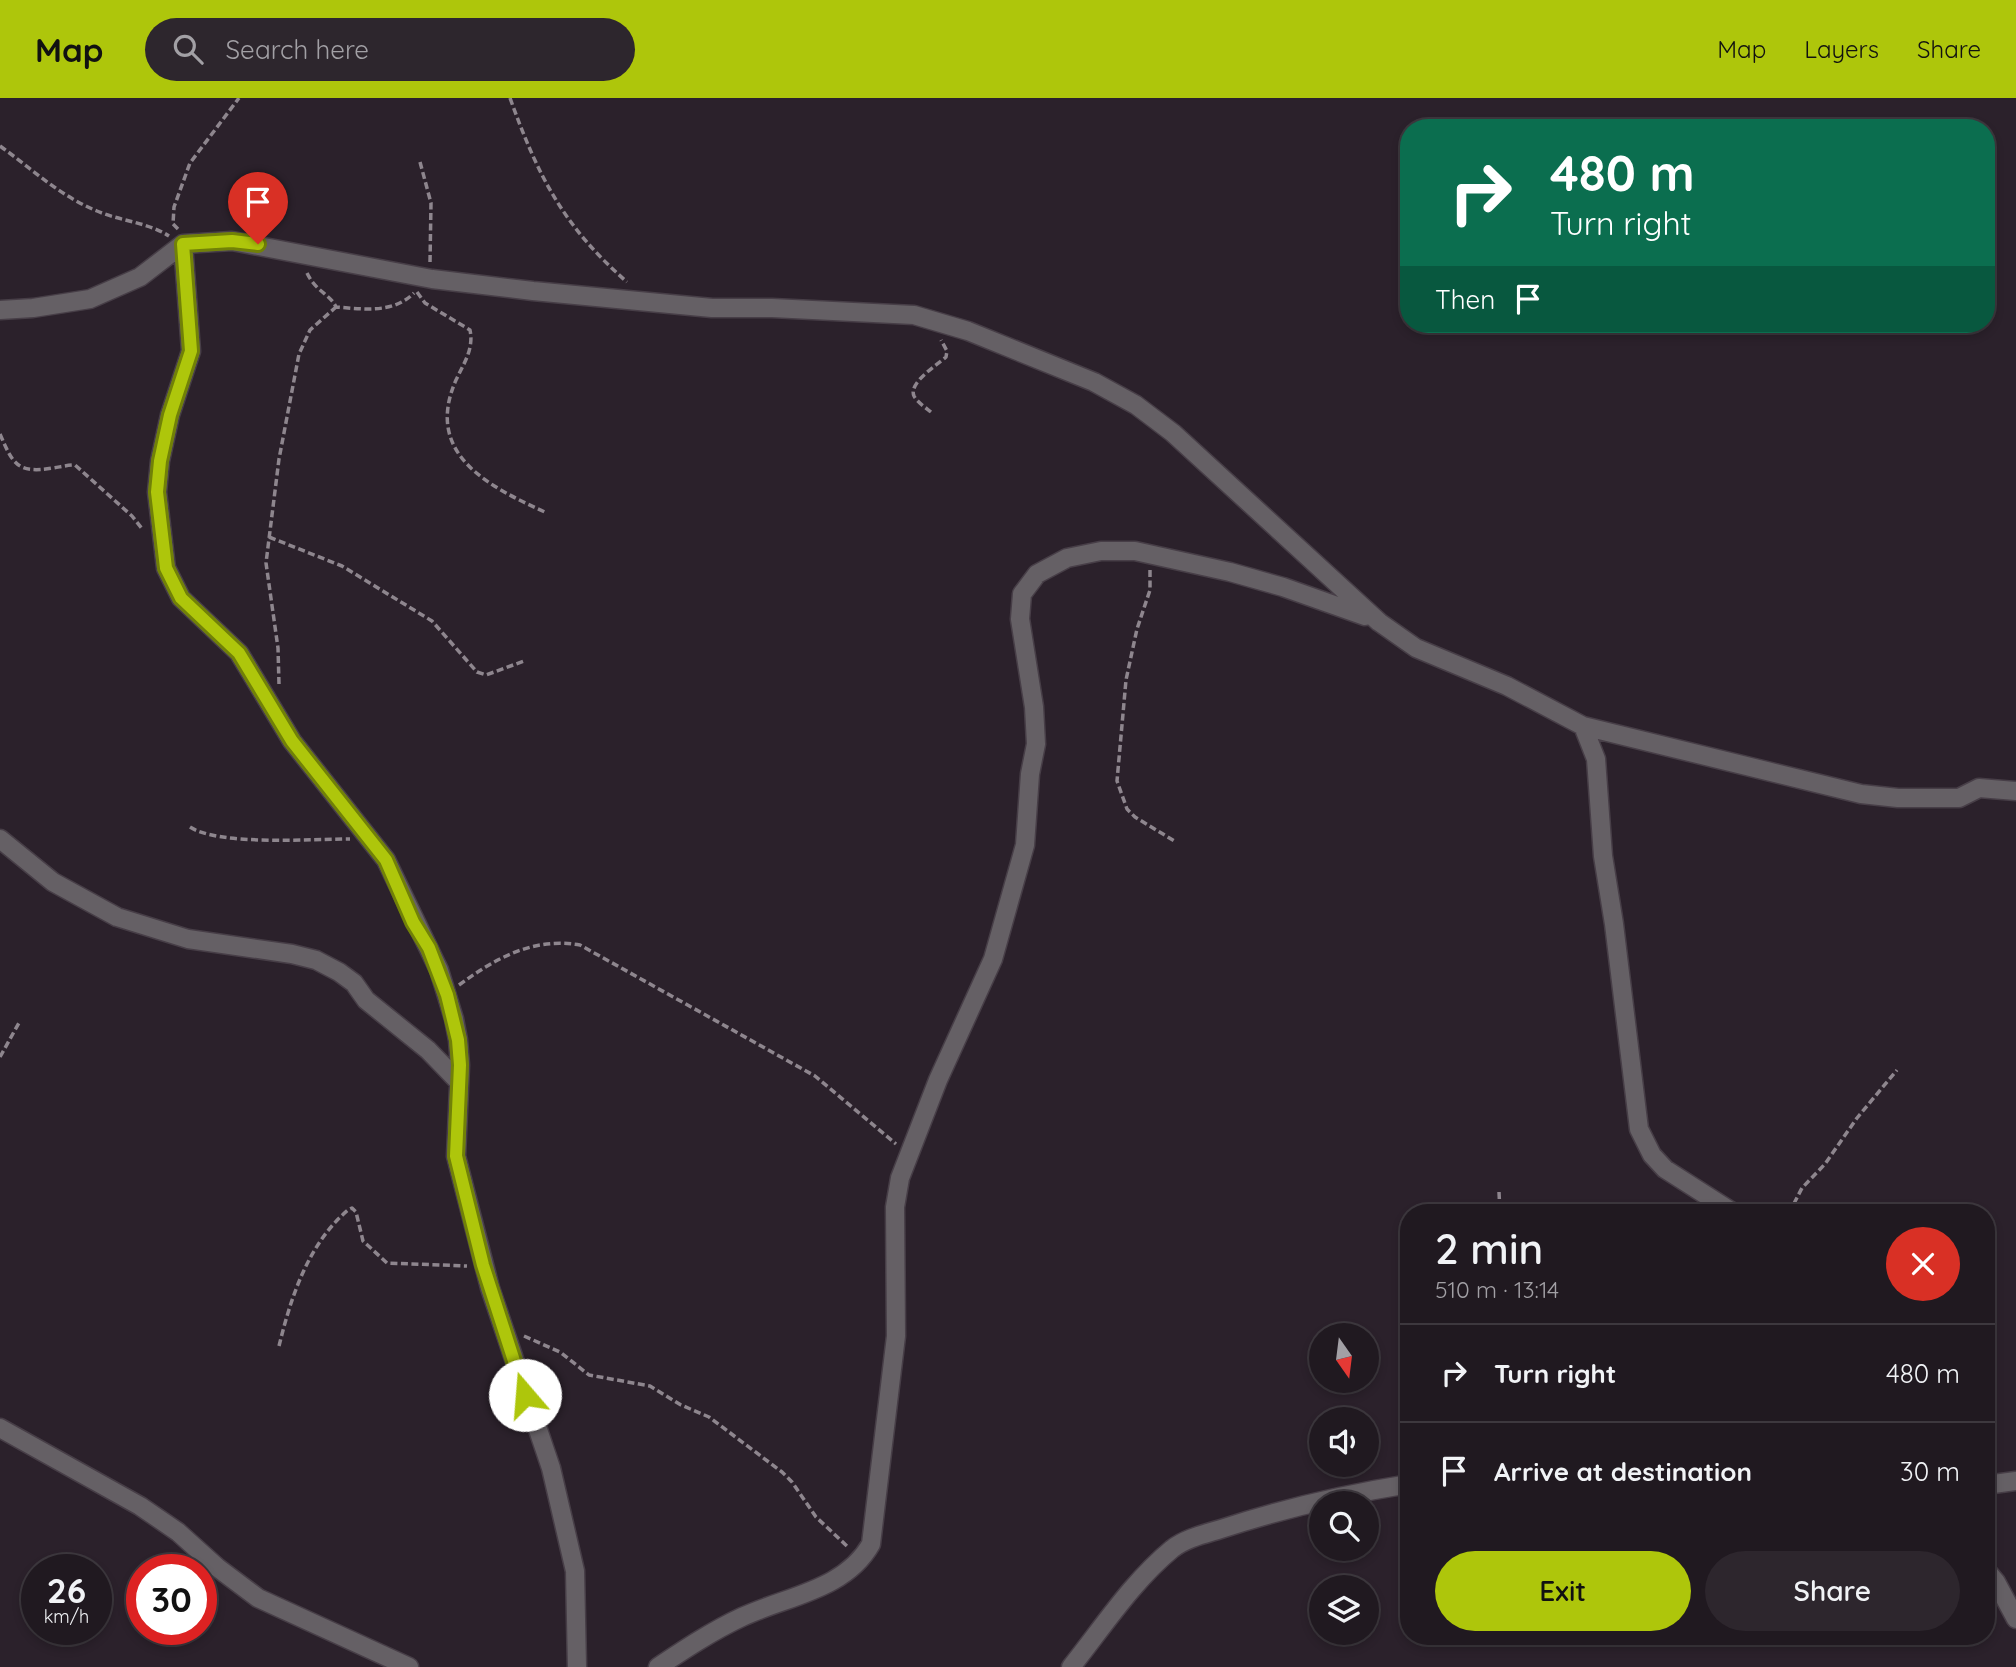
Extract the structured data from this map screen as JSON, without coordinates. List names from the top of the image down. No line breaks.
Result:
{"north":"bottom","page":{"header":"Map","search":"Search here","nav":["Map","Layers","Share"],"turn":["480 m","Turn right"],"then":"Then","heading":["2 min","510 m · 13:14"],"list":[{"name":"Turn right","value":"480 m"},{"name":"Arrive at destination","value":"30 m"}],"buttons":["Exit","Share"],"speed":"26 km/h","limit":"30"}}
